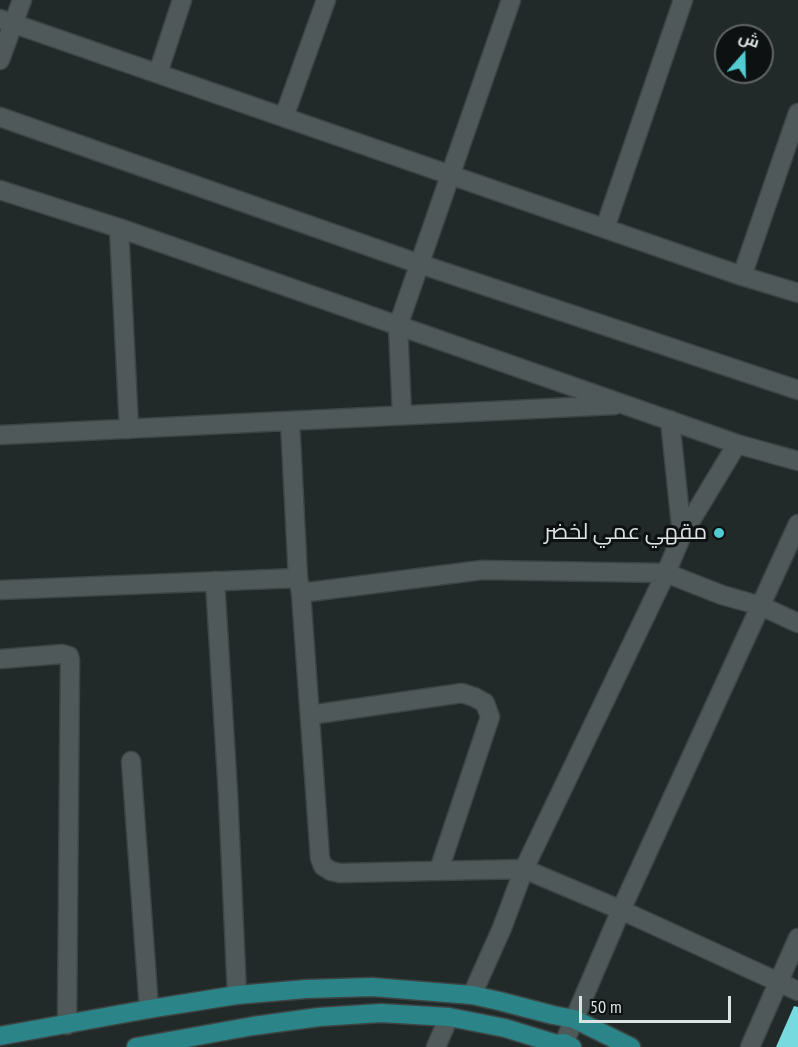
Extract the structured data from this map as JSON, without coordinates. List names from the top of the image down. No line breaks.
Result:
{"places":["مقهي عمي لخضر"],"scale_bar":"50 m","north":"top"}
